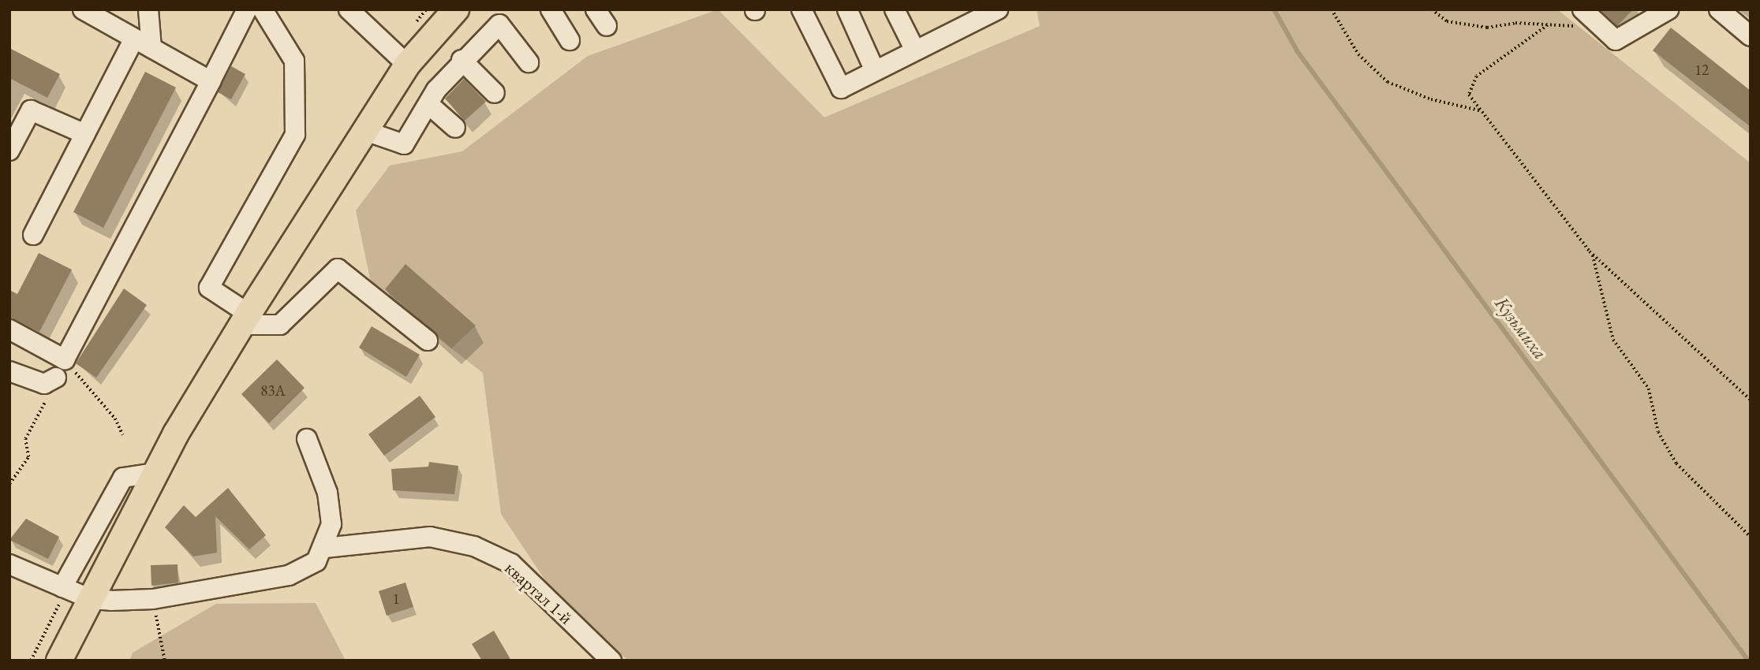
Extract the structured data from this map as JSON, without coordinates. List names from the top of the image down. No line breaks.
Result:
{"streets":{"street":["квартал 1-й"]},"water":["Кузьмиха"],"house_numbers":["12","83А","1"]}
